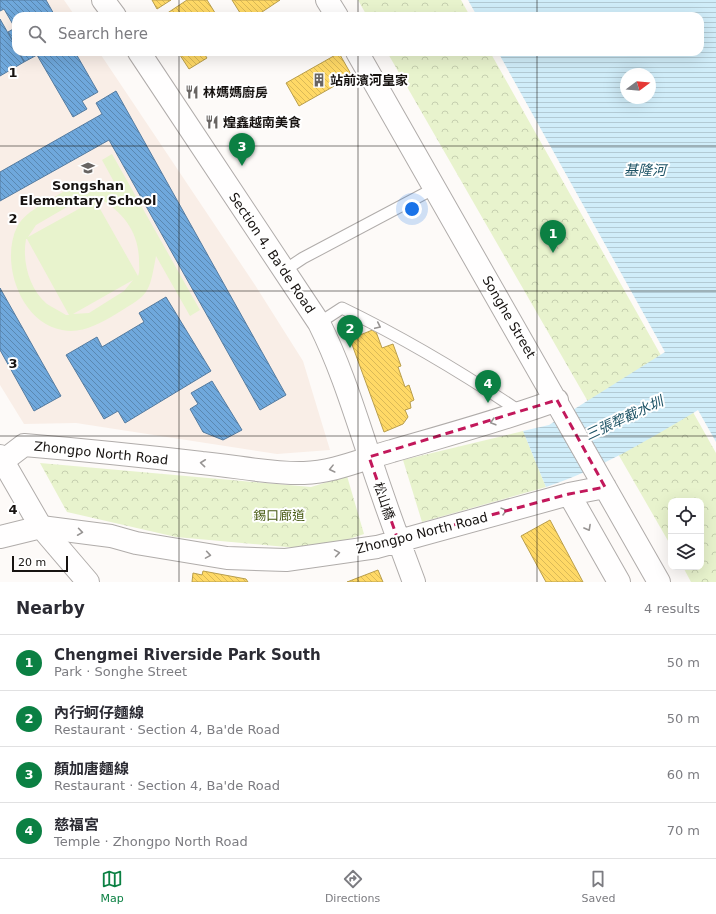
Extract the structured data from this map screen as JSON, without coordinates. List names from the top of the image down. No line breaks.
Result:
{"streets":{"street":["Section 4, Ba'de Road","Songhe Street","Zhongpo North Road","松山橋"]},"crossings":[["Section 4, Ba'de Road","Zhongpo North Road"],["Section 4, Ba'de Road","松山橋"],["Songhe Street","Zhongpo North Road"],["Zhongpo North Road","松山橋"]],"water":["基隆河","三張犂截水圳"],"parks":["錫口廊道"],"places":{"building":["站前濱河皇家"],"restaurant":["林媽媽廚房","煌鑫越南美食"],"school or university":["Songshan Elementary School"]},"scale_bar":"20 m","north":"right","page":{"search":"Search here","pins":["3","1","2","4"],"scale":"20 m","heading":["Nearby","4 results"],"list":[{"mark":"1","name":"Chengmei Riverside Park South","note":"Park · Songhe Street","value":"50 m"},{"mark":"2","name":"內行蚵仔麵線","note":"Restaurant · Section 4, Ba'de Road","value":"50 m"},{"mark":"3","name":"顏加唐麵線","note":"Restaurant · Section 4, Ba'de Road","value":"60 m"},{"mark":"4","name":"慈福宮","note":"Temple · Zhongpo North Road","value":"70 m"}],"nav":["Map","Directions","Saved"]},"grid":{"rows":["1","2","3","4"]}}
